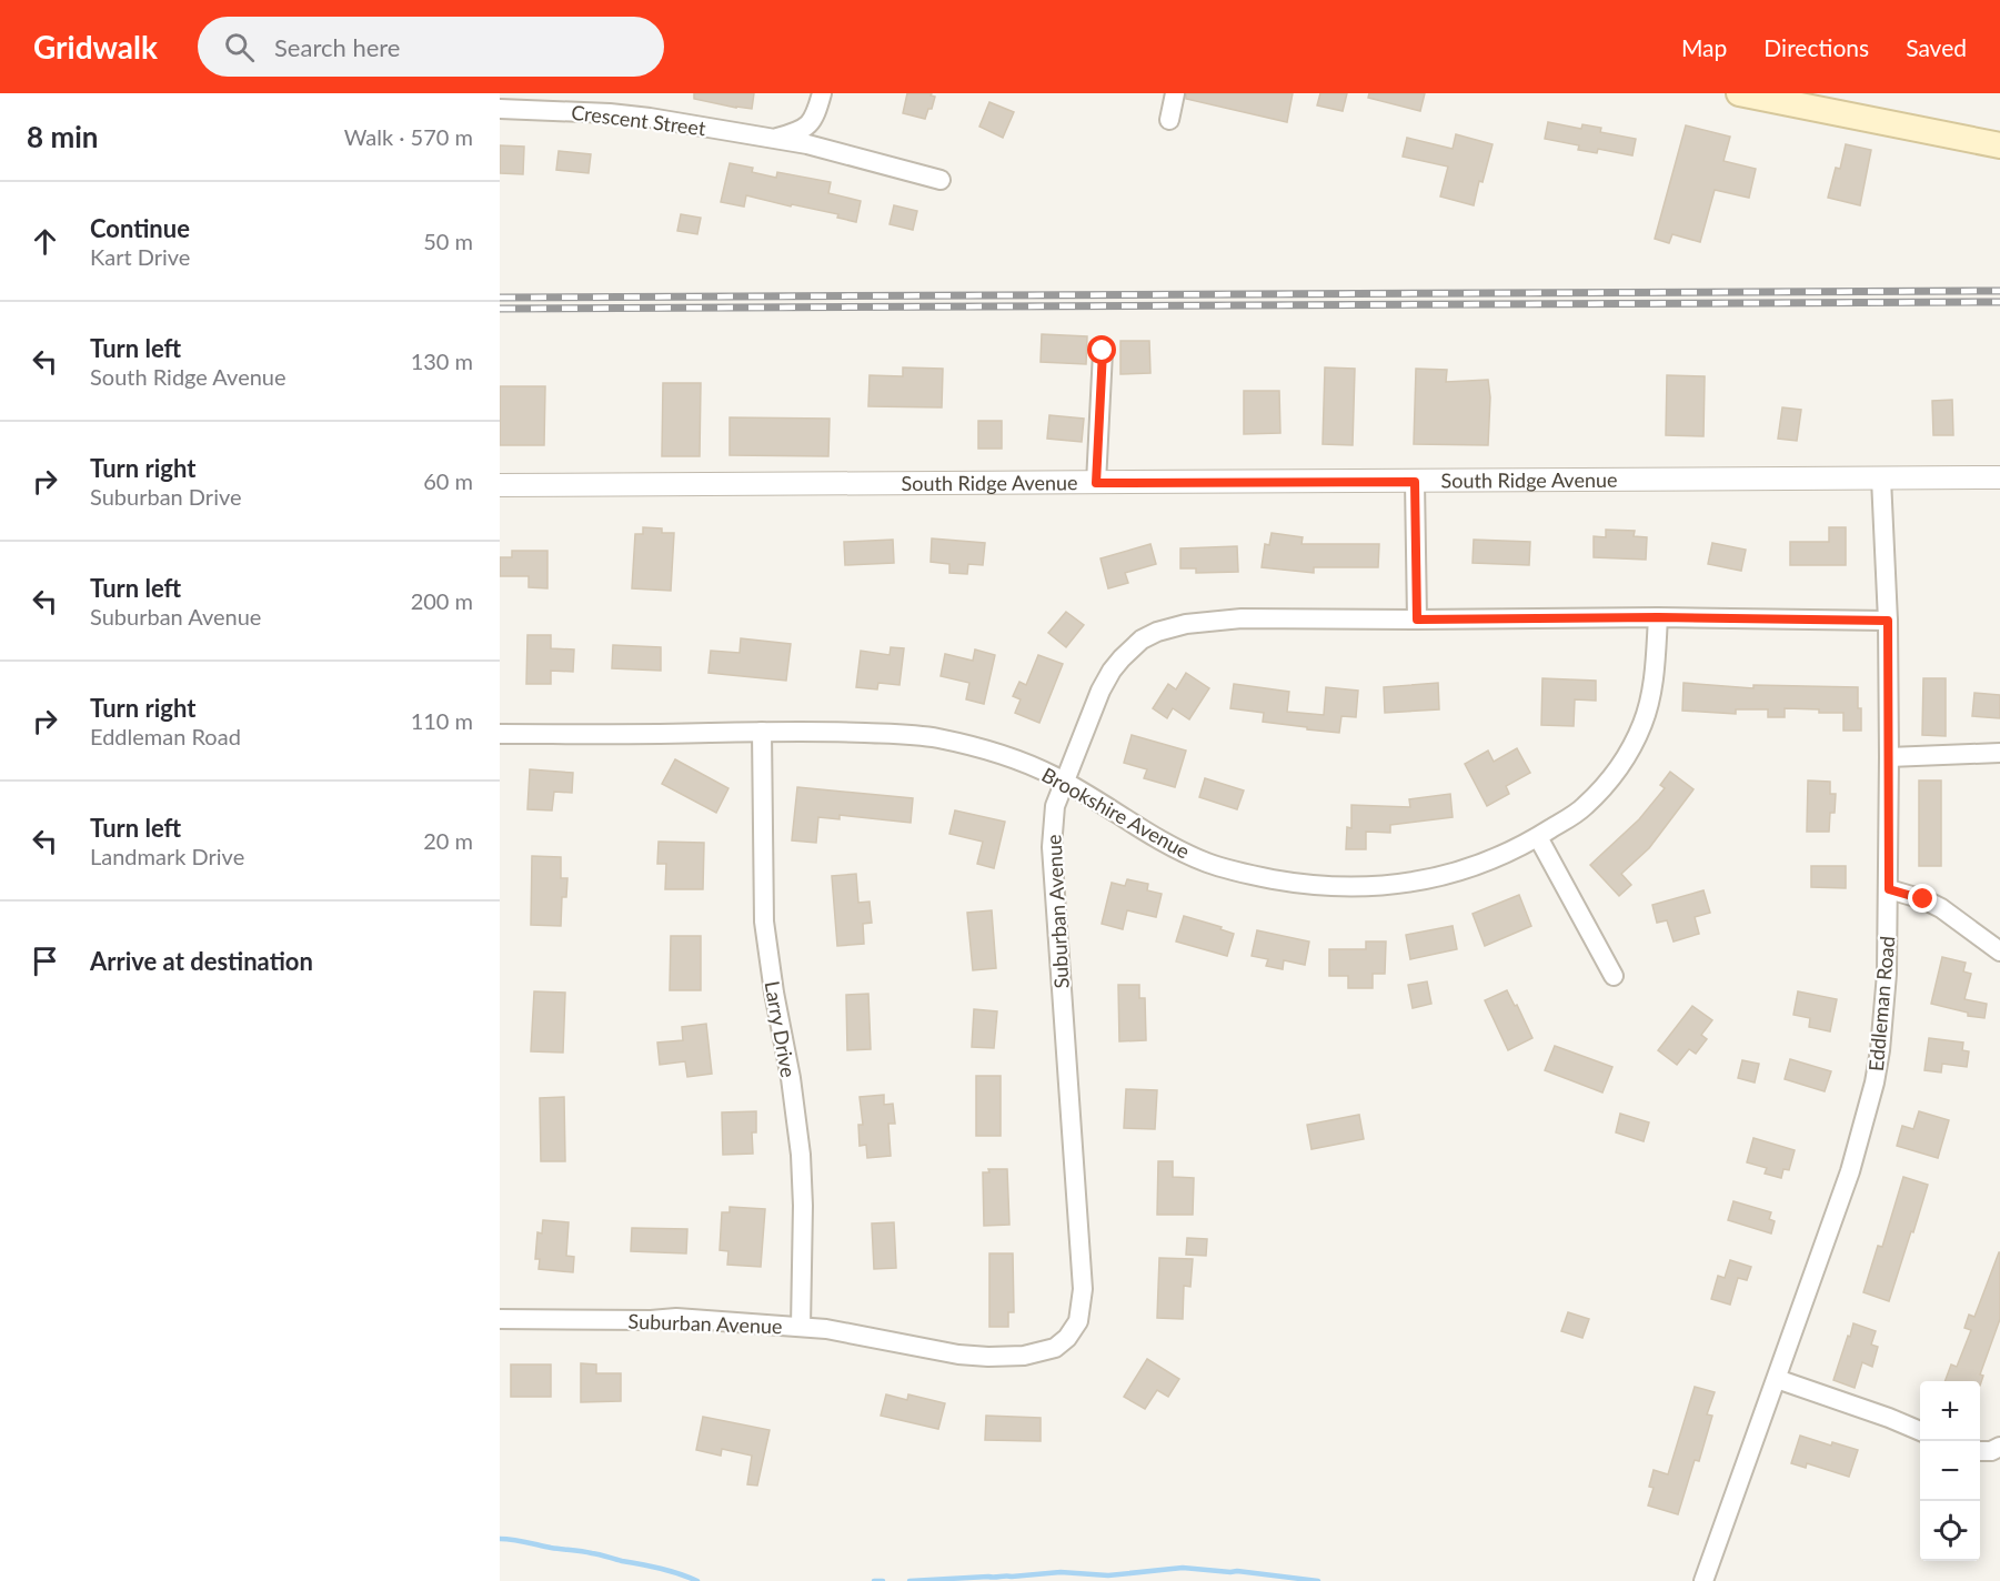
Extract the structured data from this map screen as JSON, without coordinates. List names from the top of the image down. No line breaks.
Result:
{"streets":{"street":["Crescent Street","South Ridge Avenue","Brookshire Avenue","Suburban Avenue","Eddleman Road","Larry Drive"]},"crossings":[["South Ridge Avenue","Eddleman Road"],["Brookshire Avenue","Suburban Avenue"],["Brookshire Avenue","Larry Drive"],["Suburban Avenue","Eddleman Road"],["Suburban Avenue","Larry Drive"]],"page":{"header":"Gridwalk","search":"Search here","nav":["Map","Directions","Saved"],"heading":["8 min","Walk · 570 m"],"list":[["Continue","Kart Drive","50 m"],["Turn left","South Ridge Avenue","130 m"],["Turn right","Suburban Drive","60 m"],["Turn left","Suburban Avenue","200 m"],["Turn right","Eddleman Road","110 m"],["Turn left","Landmark Drive","20 m"],"Arrive at destination"],"map_buttons":["+","−"]}}
